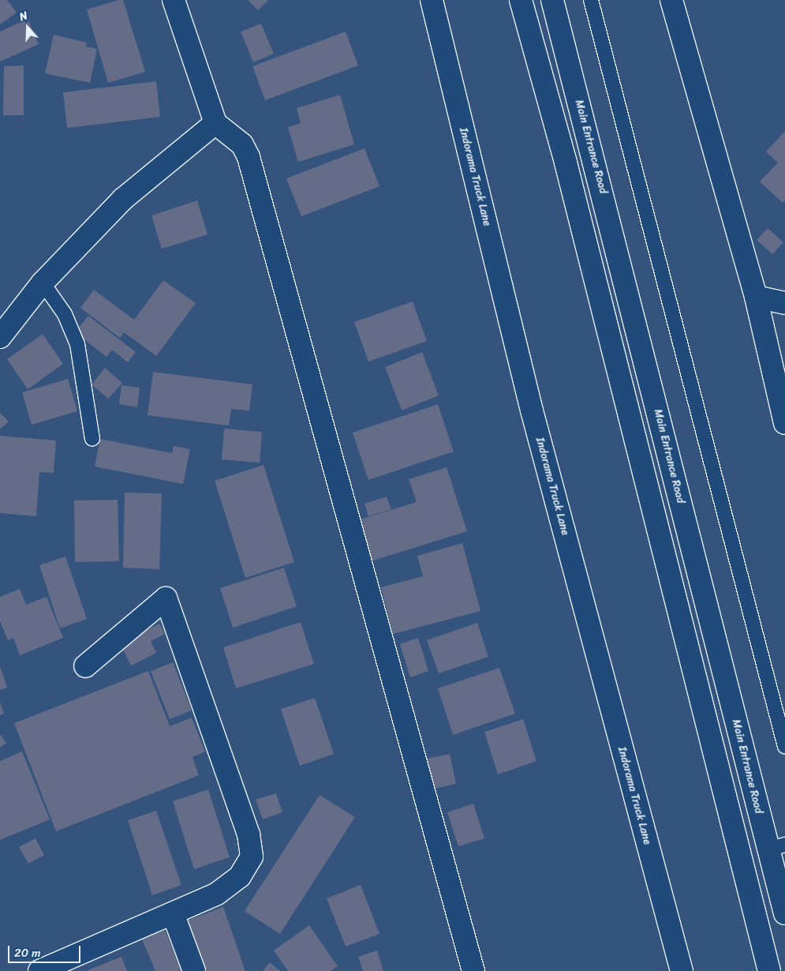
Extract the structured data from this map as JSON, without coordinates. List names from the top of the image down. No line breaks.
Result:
{"streets":{"street":["Main Entrance Road","Indorama Truck Lane"]},"scale_bar":"20 m","north":"top"}
